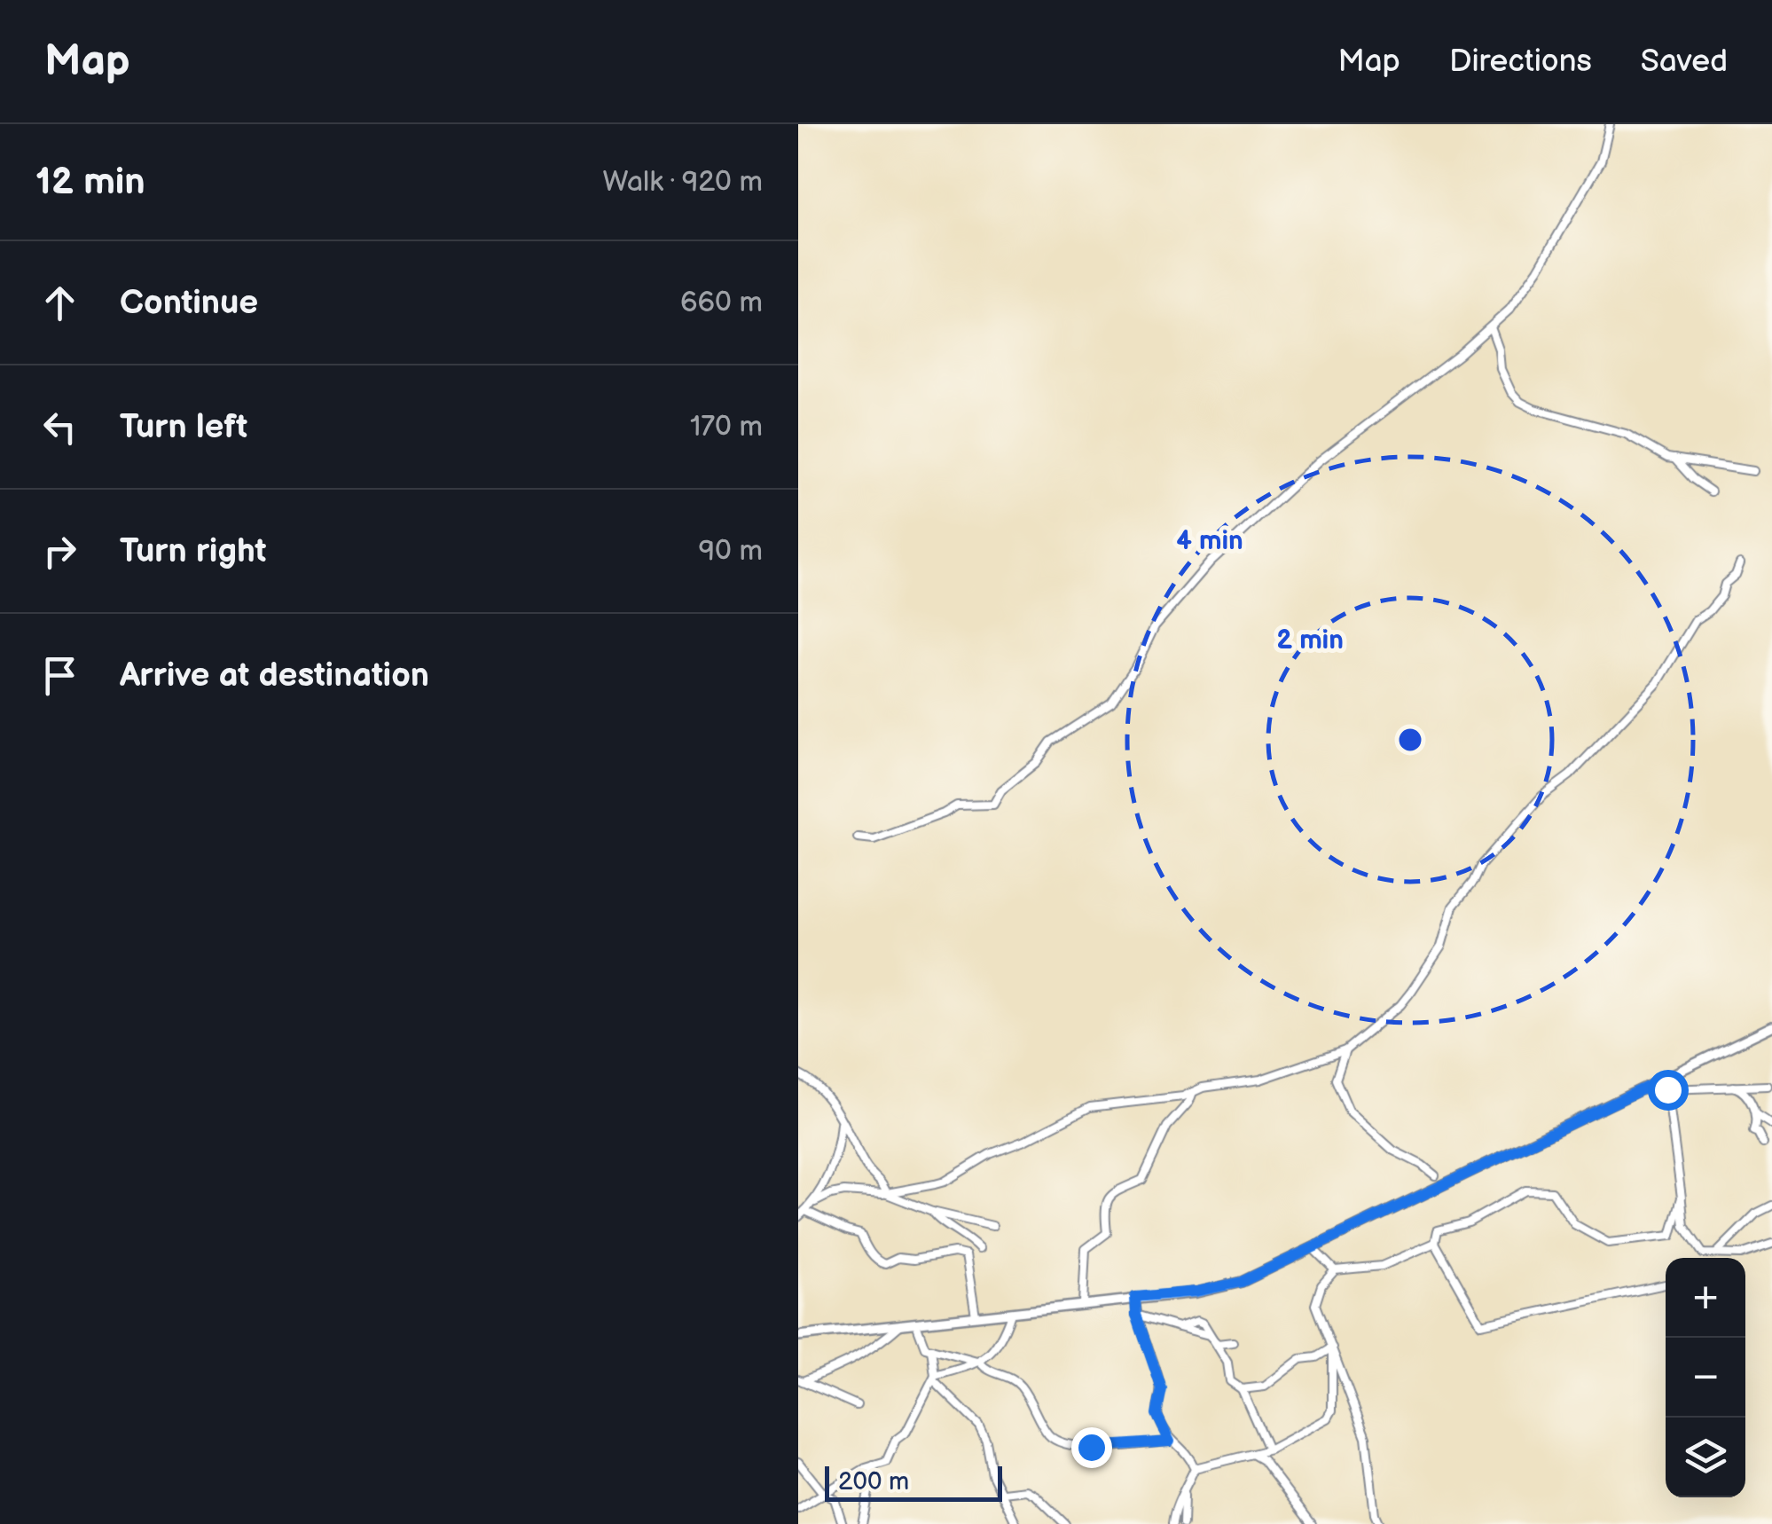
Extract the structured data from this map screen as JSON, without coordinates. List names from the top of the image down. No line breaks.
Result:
{"scale_bar":"200 m","page":{"header":"Map","nav":["Map","Directions","Saved"],"heading":["12 min","Walk · 920 m"],"list":[["Continue","660 m"],["Turn left","170 m"],["Turn right","90 m"],"Arrive at destination"],"map_buttons":["+","−"],"scale":"200 m"},"rings":["4 min","2 min"]}
